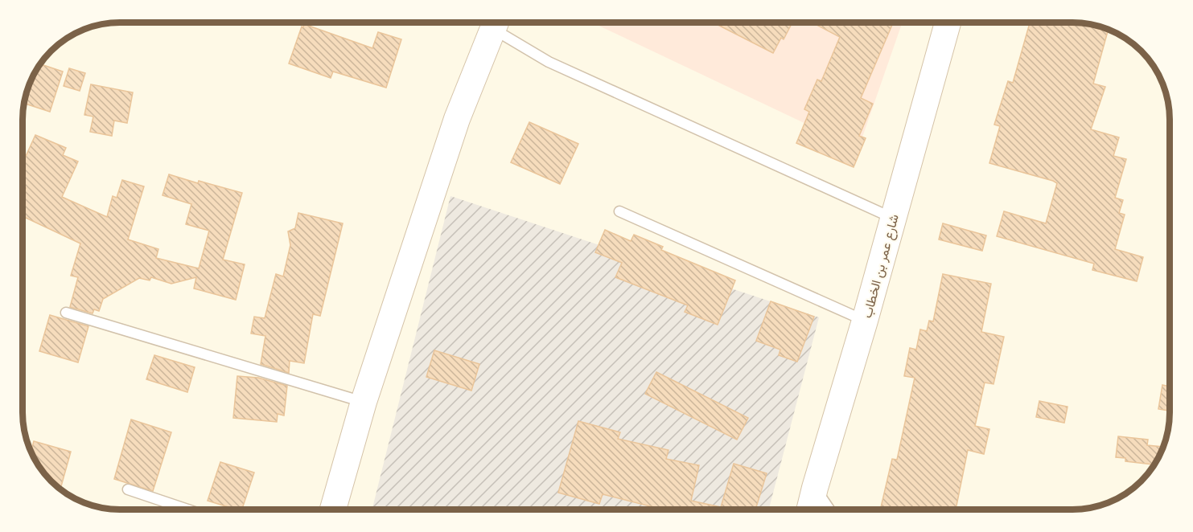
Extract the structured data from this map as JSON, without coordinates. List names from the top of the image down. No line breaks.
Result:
{"streets":{"main road":["شارع عمر بن الخطاب"]}}
